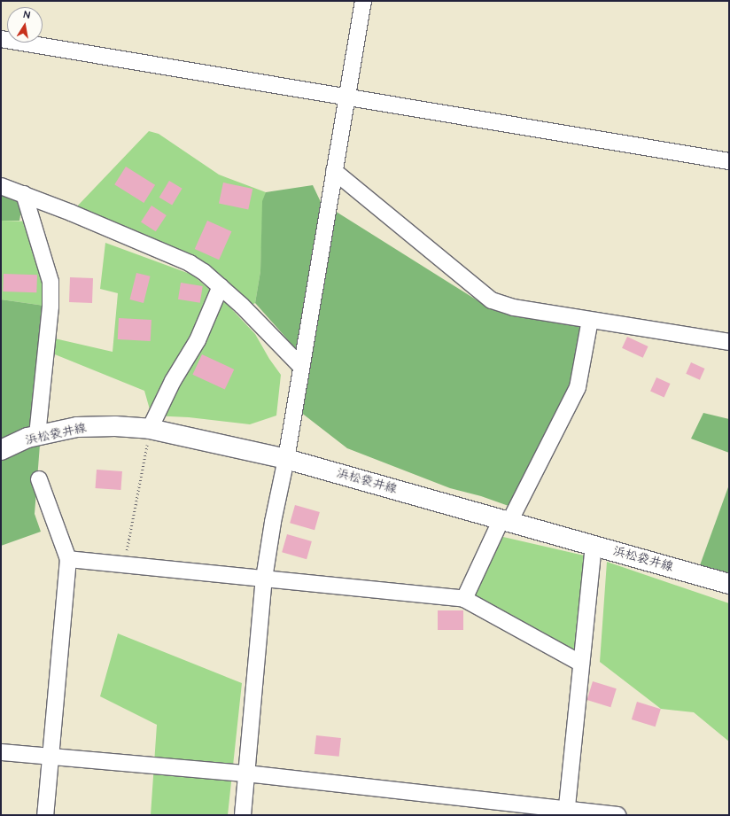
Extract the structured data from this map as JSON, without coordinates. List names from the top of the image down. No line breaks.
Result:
{"streets":{"main road":["浜松袋井線"]},"north":"top"}
